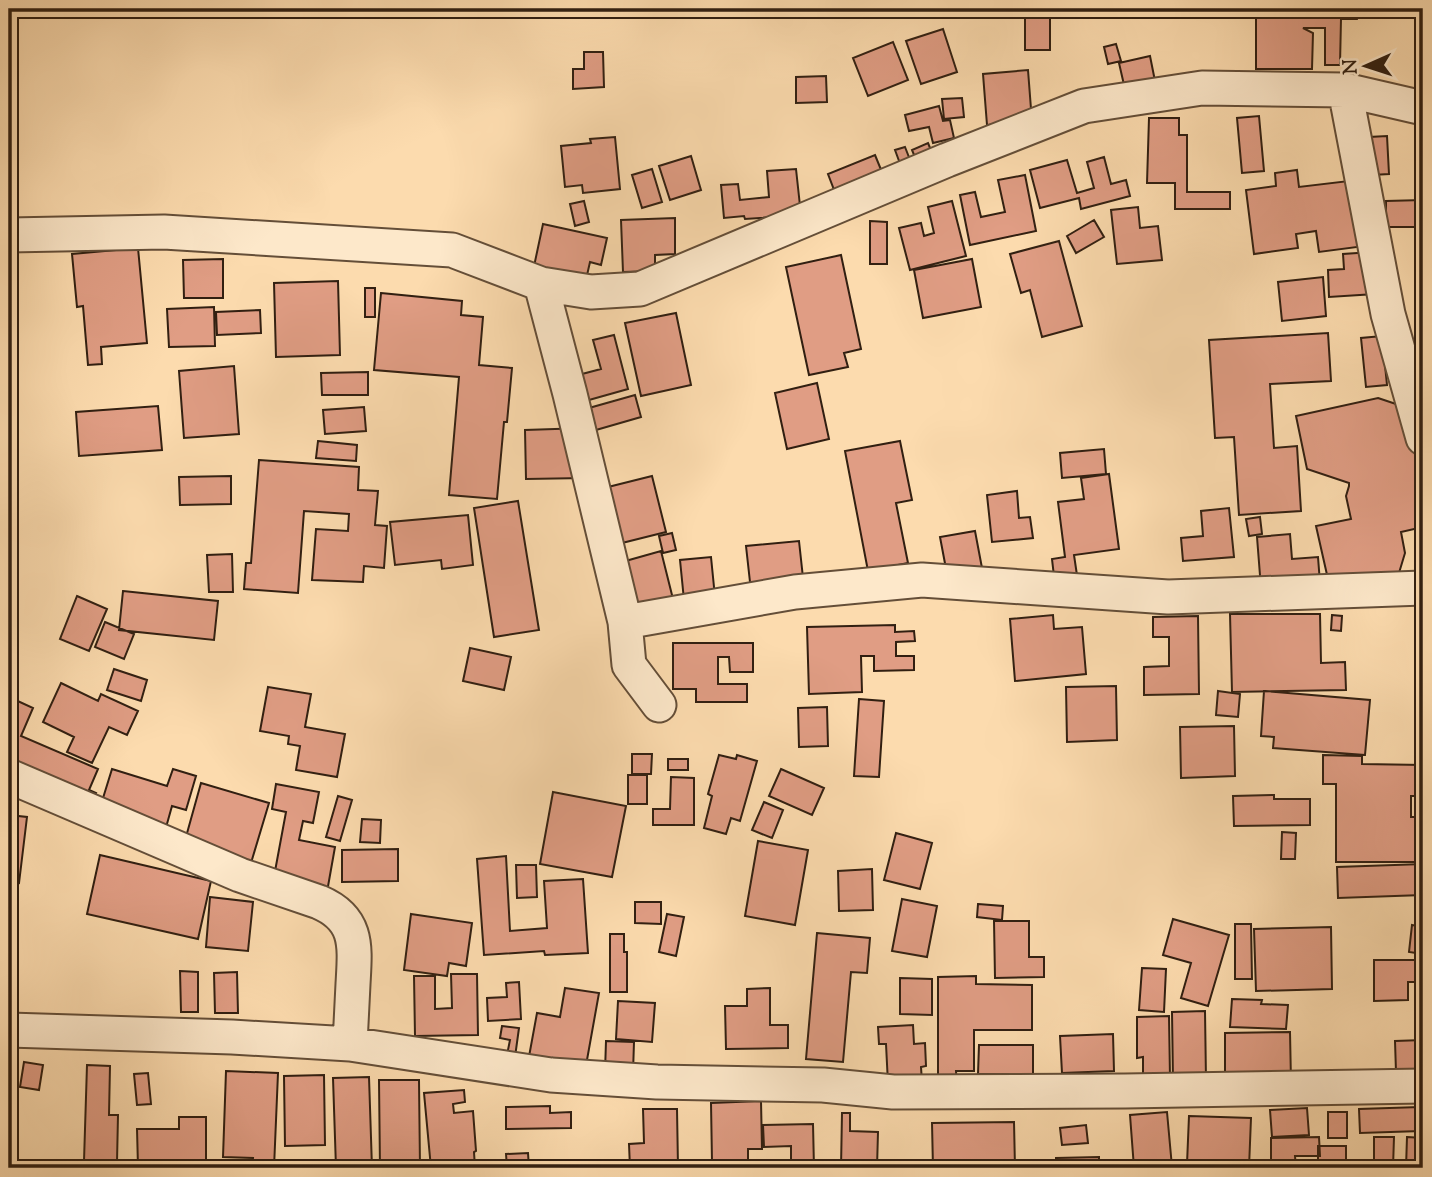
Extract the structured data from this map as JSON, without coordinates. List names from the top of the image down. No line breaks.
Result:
{"north":"left"}
